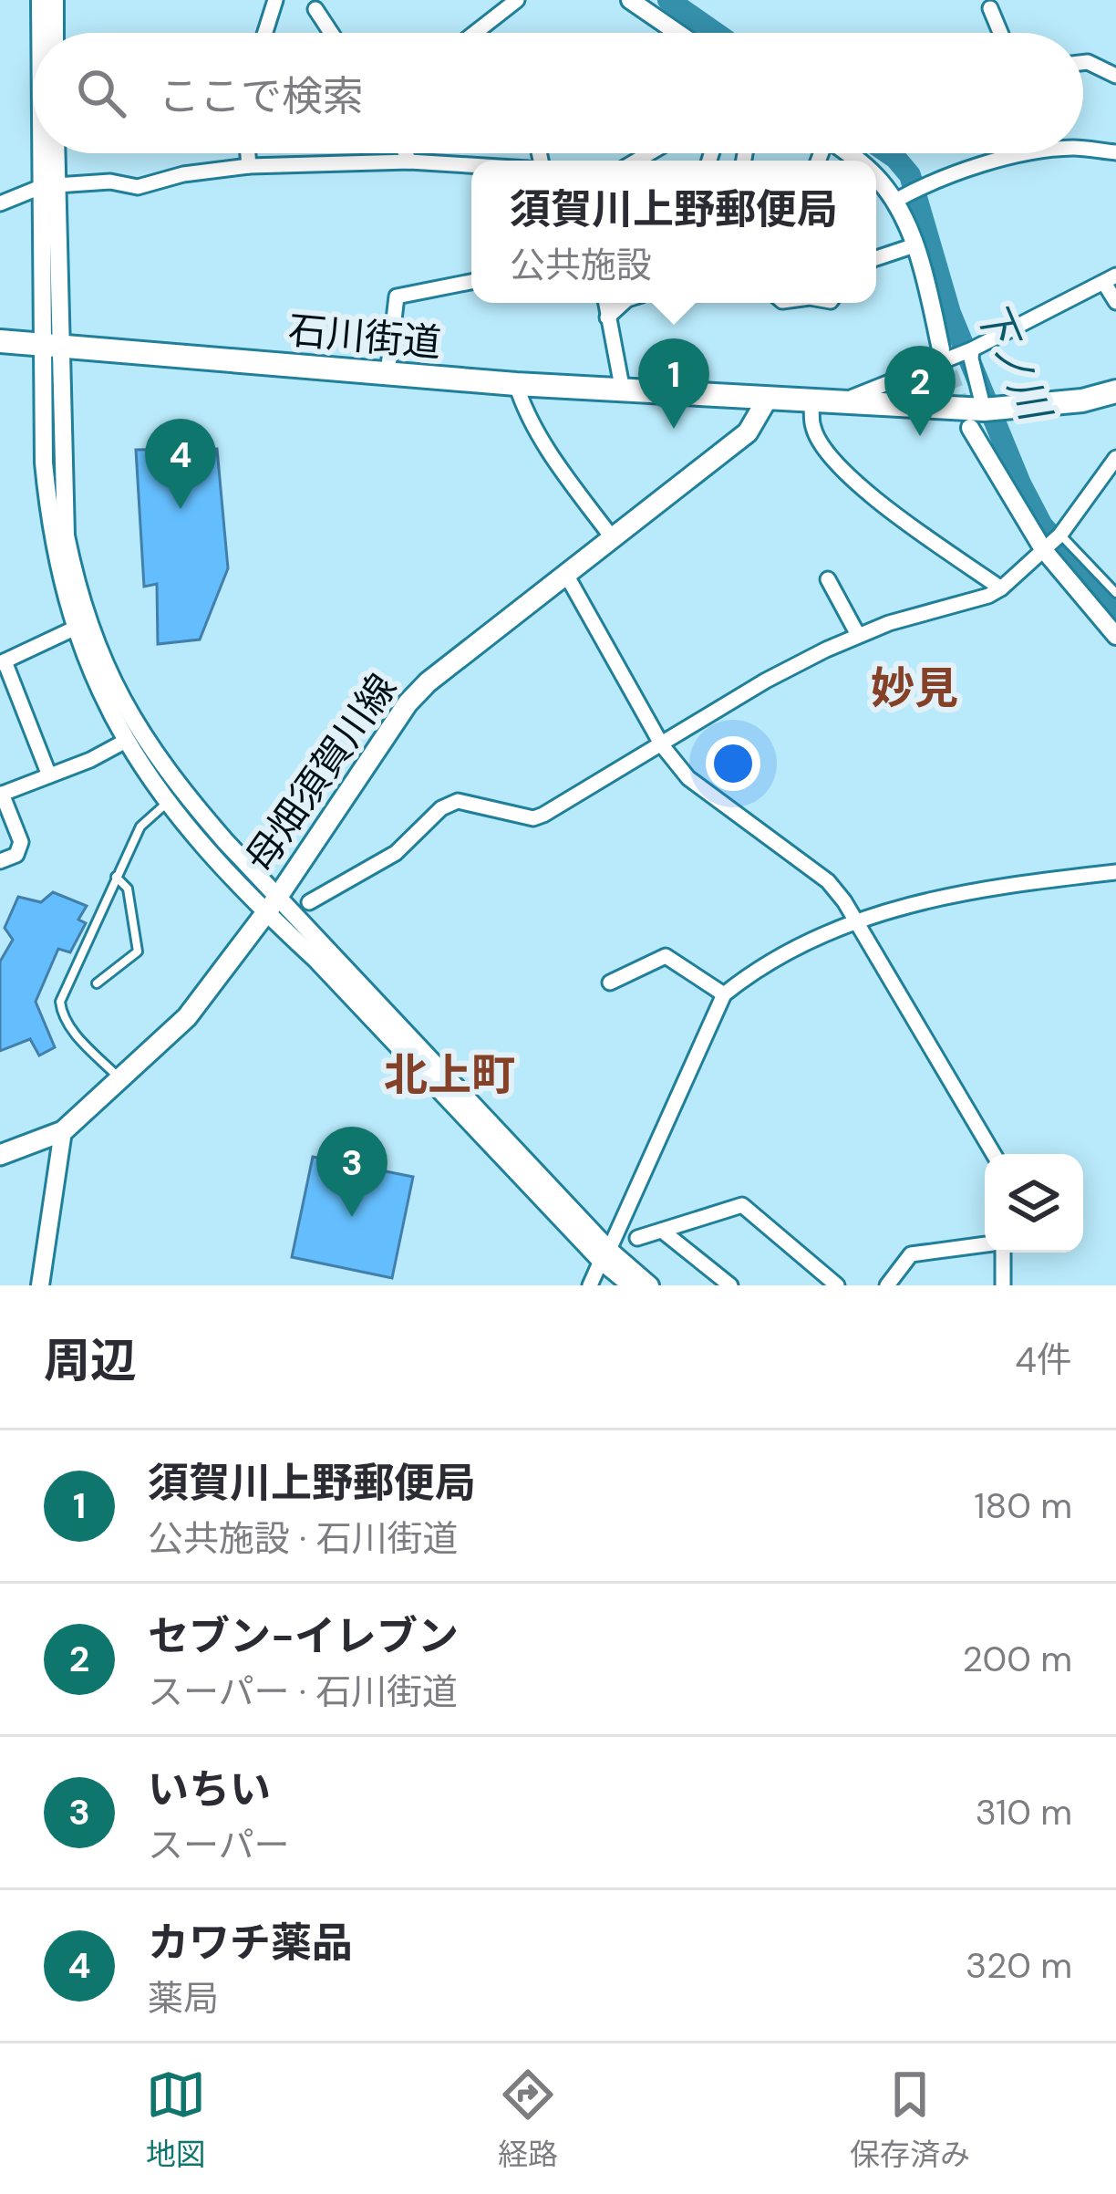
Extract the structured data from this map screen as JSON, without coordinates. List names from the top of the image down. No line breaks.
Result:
{"streets":{"main road":["石川街道","母畑須賀川線"]},"crossings":[["石川街道","母畑須賀川線"]],"districts":["妙見","北上町"],"water":["下ノ川"],"page":{"search":"ここで検索","popup":["須賀川上野郵便局","公共施設"],"pins":["1","2","4","3"],"heading":["周辺","4件"],"list":[{"mark":"1","name":"須賀川上野郵便局","note":"公共施設 · 石川街道","value":"180 m"},{"mark":"2","name":"セブン-イレブン","note":"スーパー · 石川街道","value":"200 m"},{"mark":"3","name":"いちい","note":"スーパー","value":"310 m"},{"mark":"4","name":"カワチ薬品","note":"薬局","value":"320 m"}],"nav":["地図","経路","保存済み"]}}
